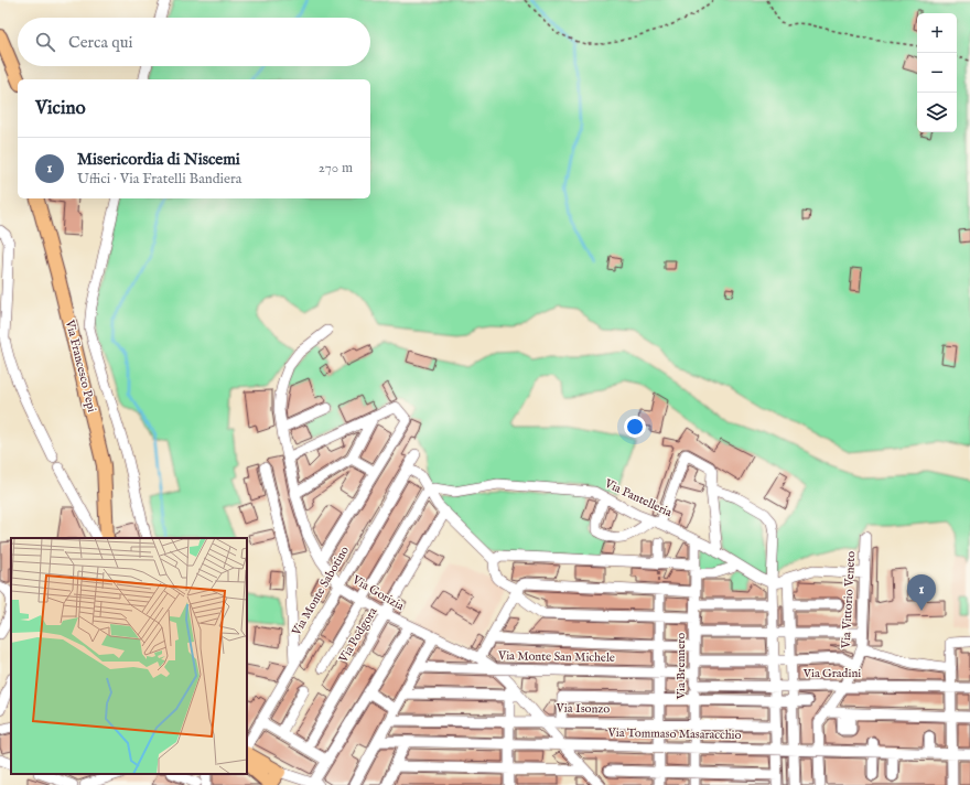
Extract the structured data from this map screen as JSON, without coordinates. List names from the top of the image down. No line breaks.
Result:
{"streets":{"main road":["Via Francesco Pepi"],"street":["Via Pantelleria","Via Monte Sabotino","Via Gorizia","Via Vittorio Veneto","Via Podgora","Via Monte San Michele","Via Brennero","Via Gradini","Via Isonzo","Via Tommaso Masaracchio"]},"crossings":[["Via Monte Sabotino","Via Gorizia"],["Via Gorizia","Via Podgora"],["Via Gorizia","Via Monte San Michele"],["Via Vittorio Veneto","Via Gradini"],["Via Vittorio Veneto","Via Tommaso Masaracchio"],["Via Monte San Michele","Via Brennero"],["Via Brennero","Via Gradini"],["Via Brennero","Via Isonzo"],["Via Brennero","Via Tommaso Masaracchio"]],"page":{"map_buttons":["+","−"],"search":"Cerca qui","heading":"Vicino","list":[{"mark":"1","name":"Misericordia di Niscemi","note":"Uffici · Via Fratelli Bandiera","value":"270 m"}],"pins":"1"}}
